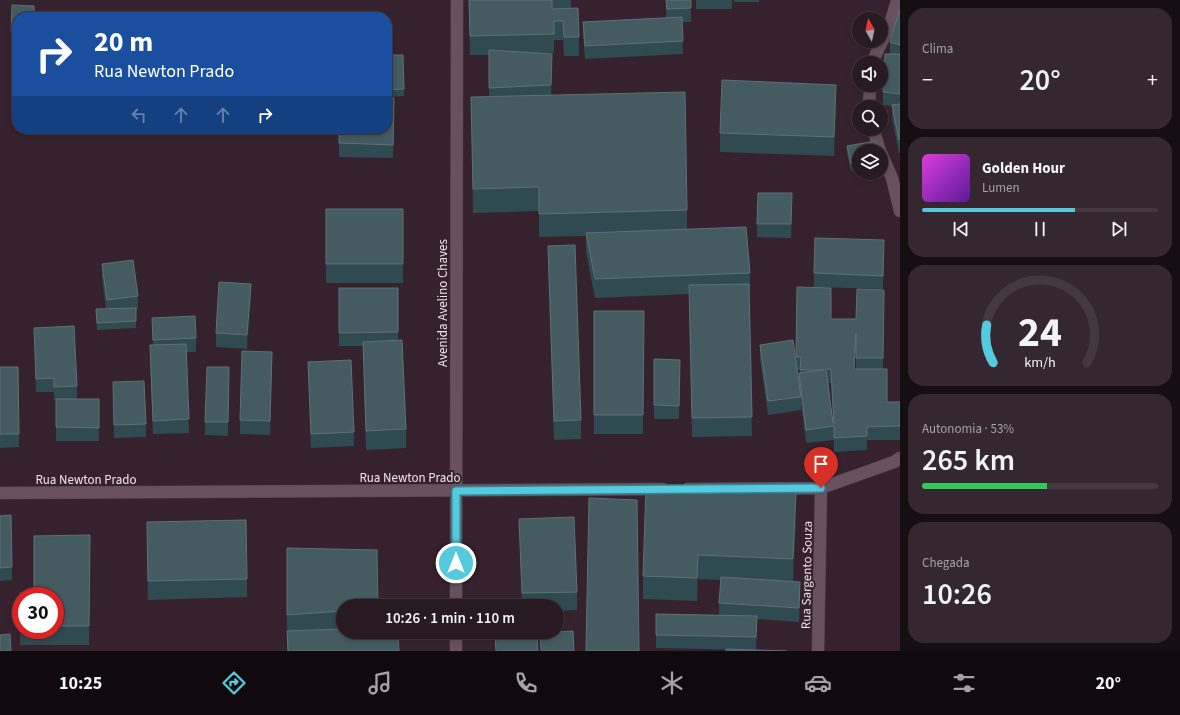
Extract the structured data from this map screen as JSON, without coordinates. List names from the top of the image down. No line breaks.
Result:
{"streets":{"street":["Avenida Avelino Chaves","Rua Newton Prado","Rua Sargento Souza"]},"crossings":[["Avenida Avelino Chaves","Rua Newton Prado"],["Rua Newton Prado","Rua Sargento Souza"]],"north":"top","page":{"tile":["Clima",["Autonomia · 53%","265 km"],["Chegada","10:26"]],"turn":["20 m","Rua Newton Prado"],"heat":["−","20°","+"],"song":["Golden Hour","Lumen"],"limit":"30","trip":"10:26 · 1 min · 110 m","tabs":["10:25","20°"],"gauge":["24","km/h"]}}
